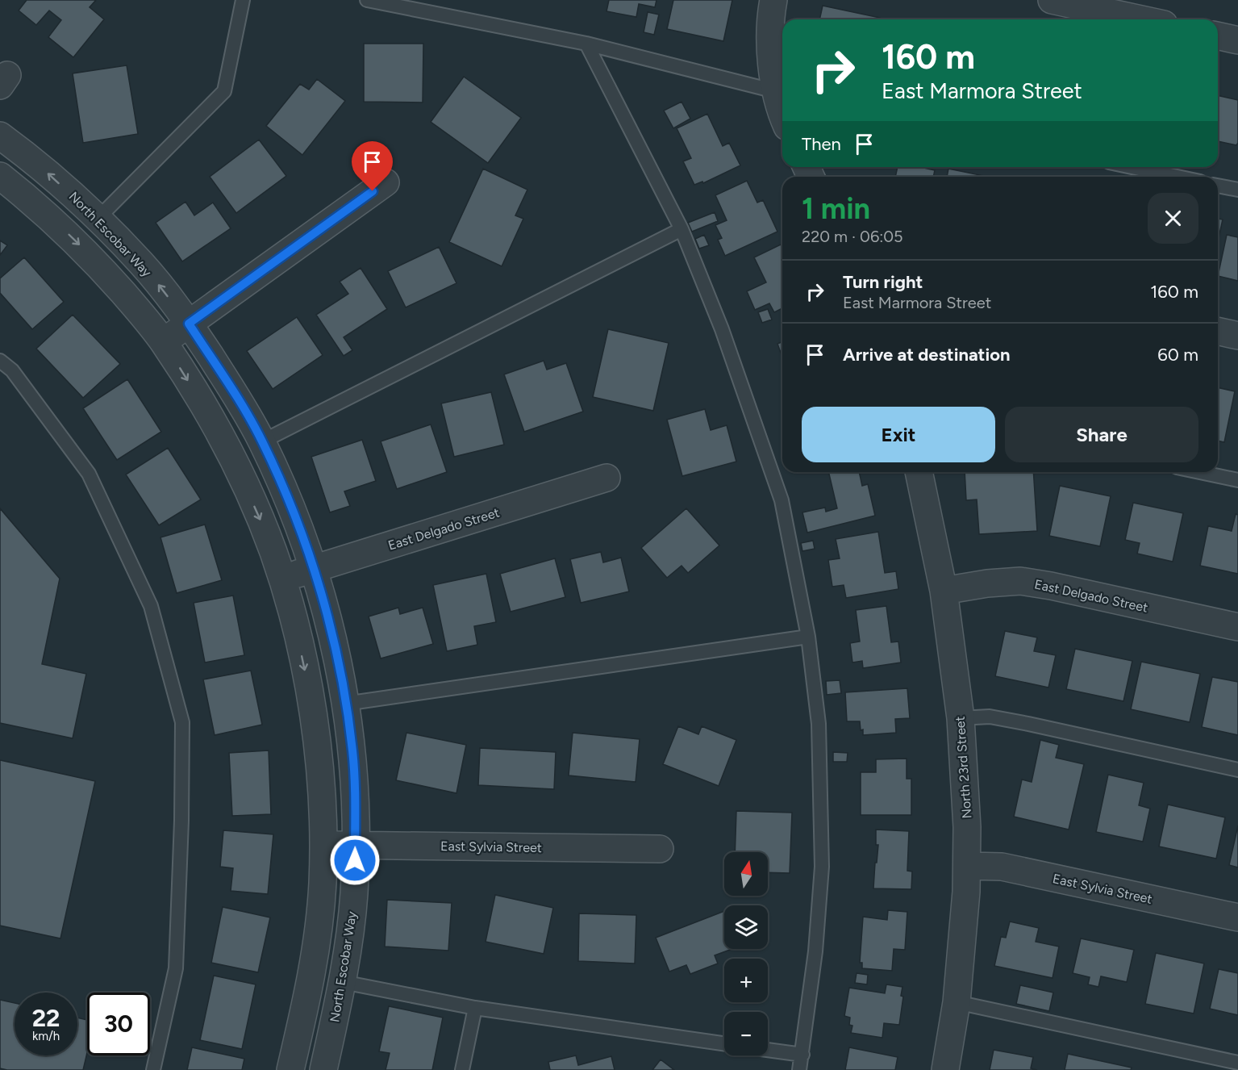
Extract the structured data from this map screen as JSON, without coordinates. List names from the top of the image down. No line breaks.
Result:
{"streets":{"street":["North Escobar Way","East Delgado Street","North 23rd Street","East Sylvia Street"]},"crossings":[["North Escobar Way","East Delgado Street"],["North Escobar Way","East Sylvia Street"],["East Delgado Street","North 23rd Street"],["North 23rd Street","East Sylvia Street"]],"north":"top","page":{"turn":["160 m","East Marmora Street"],"then":"Then","heading":["1 min","220 m · 06:05"],"list":[{"name":"Turn right","note":"East Marmora Street","value":"160 m"},{"name":"Arrive at destination","value":"60 m"}],"buttons":["Exit","Share"],"map_buttons":["+","−"],"speed":"22 km/h","limit":"30"}}
